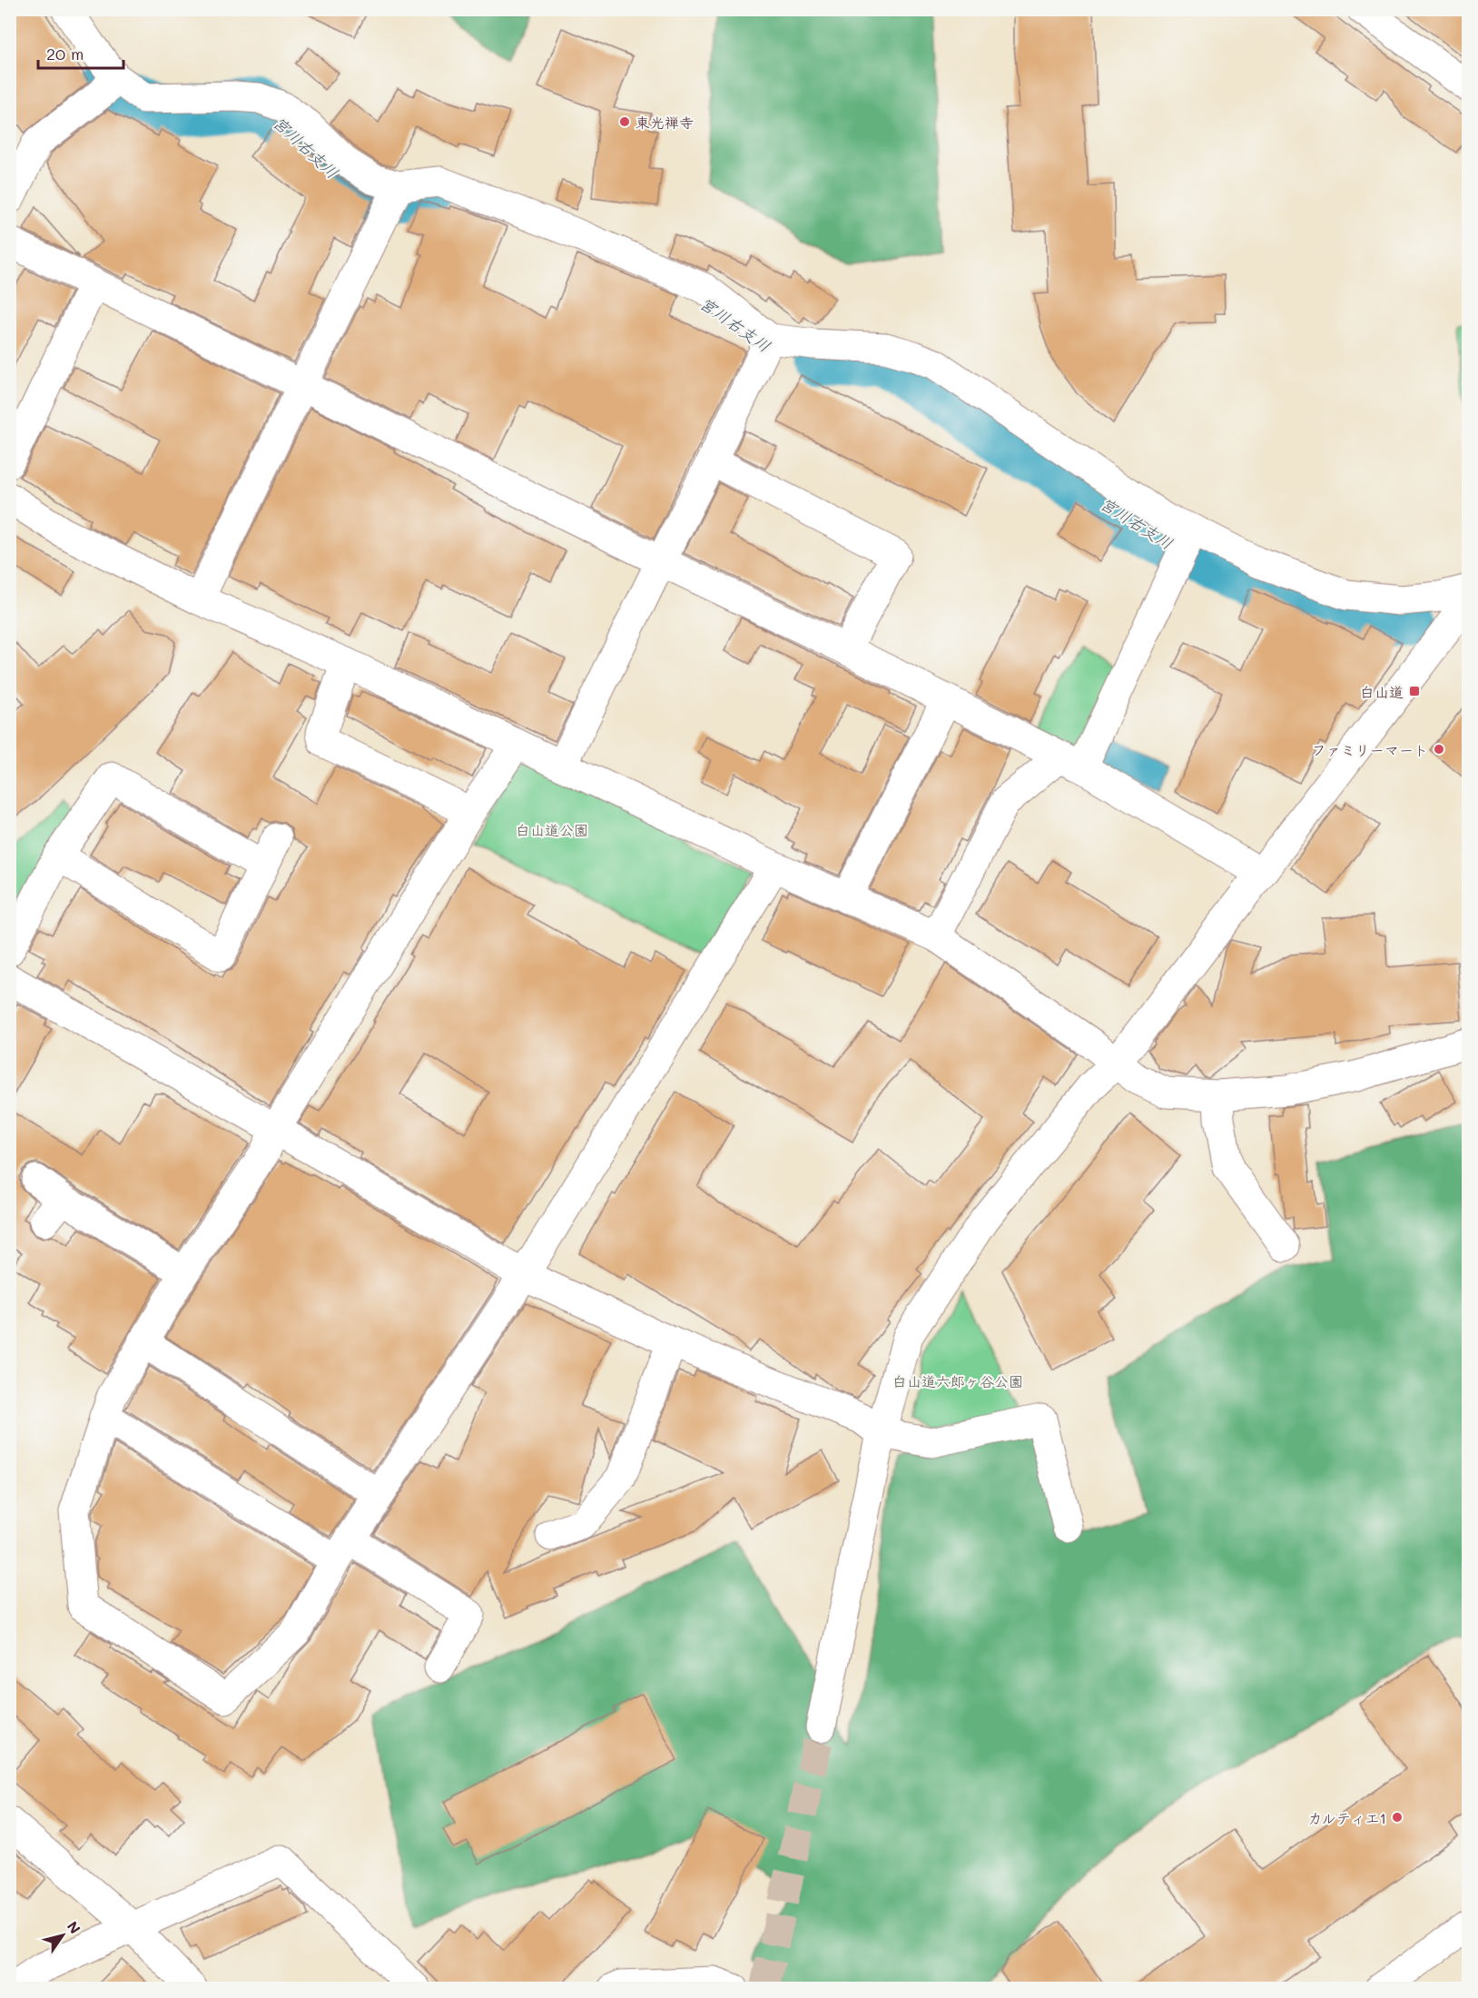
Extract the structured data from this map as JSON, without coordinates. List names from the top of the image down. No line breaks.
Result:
{"water":["宮川右支川"],"parks":["白山道公園","白山道六郎ヶ谷公園"],"places":{"other":["東光禅寺","ファミリーマート","カルティエ1"],"transit":["白山道"]},"scale_bar":"20 m","north":"top right"}
